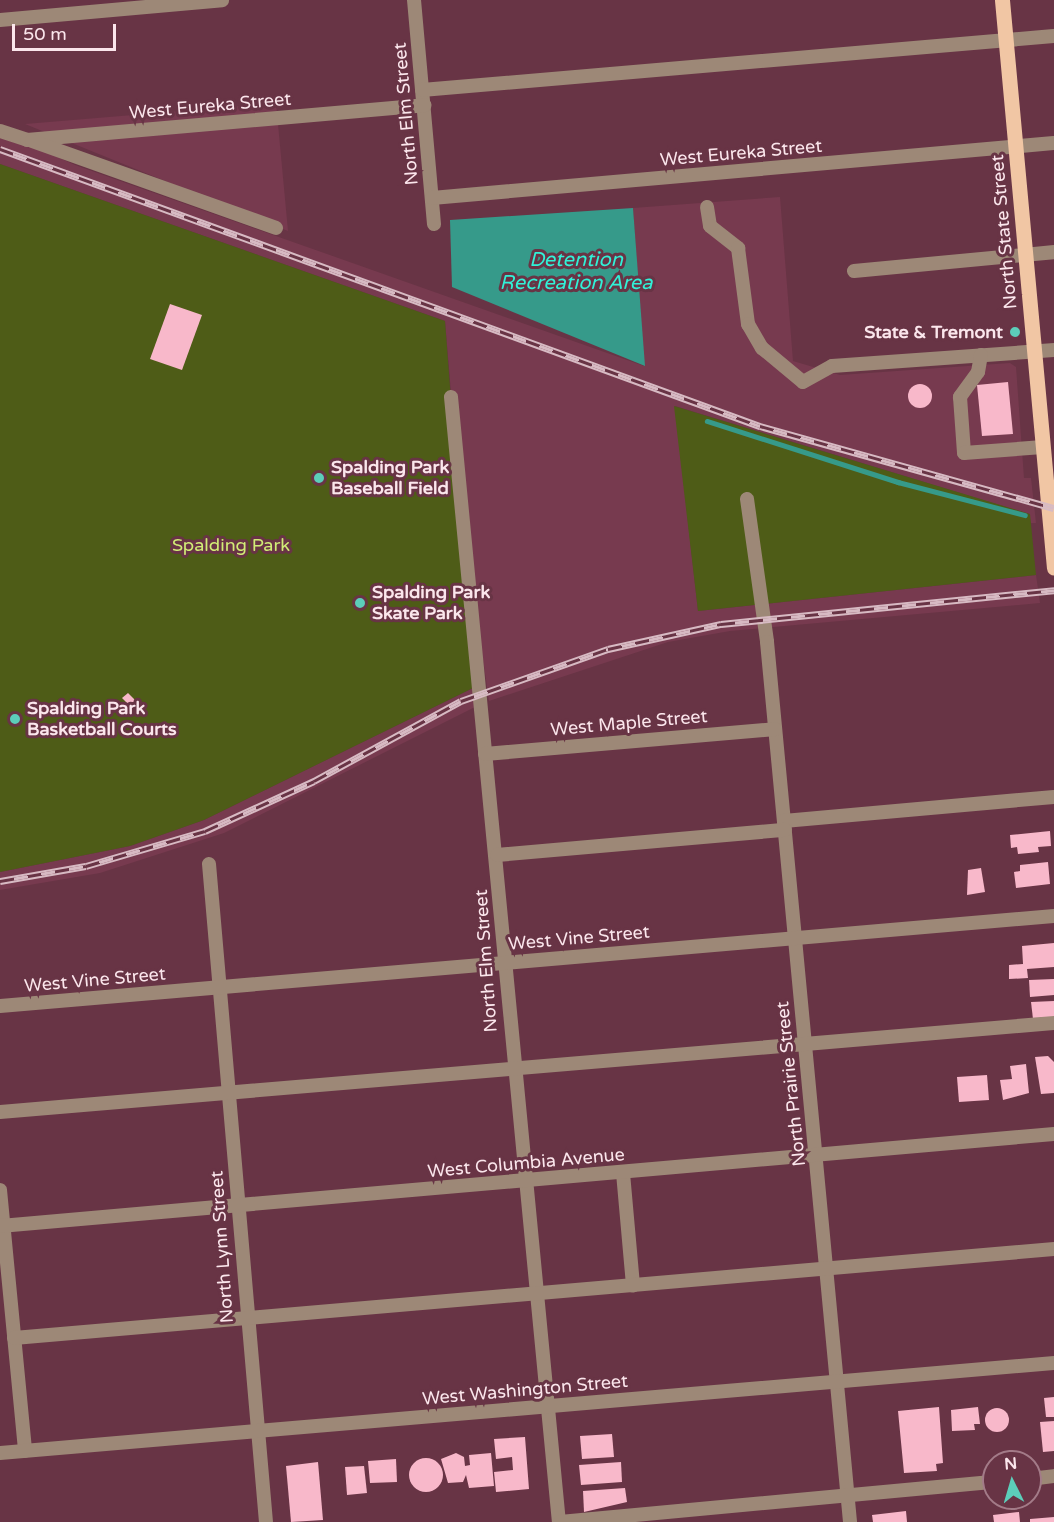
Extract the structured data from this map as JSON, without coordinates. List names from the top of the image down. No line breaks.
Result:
{"streets":{"main road":["North State Street"],"street":["West Eureka Street","North Elm Street","West Maple Street","West Vine Street","North Prairie Street","West Columbia Avenue","North Lynn Street","West Washington Street"]},"crossings":[["West Eureka Street","North Elm Street"],["West Eureka Street","North State Street"],["North Elm Street","West Maple Street"],["North Elm Street","West Vine Street"],["North Elm Street","West Columbia Avenue"],["North Elm Street","West Washington Street"],["West Maple Street","North Prairie Street"],["West Vine Street","North Prairie Street"],["West Vine Street","North Lynn Street"],["North Prairie Street","West Columbia Avenue"],["North Prairie Street","West Washington Street"],["West Columbia Avenue","North Lynn Street"],["North Lynn Street","West Washington Street"]],"water":["Detention Recreation Area"],"parks":["Spalding Park"],"places":["State & Tremont","Spalding Park Baseball Field","Spalding Park Skate Park","Spalding Park Basketball Courts"],"scale_bar":"50 m","north":"top"}
